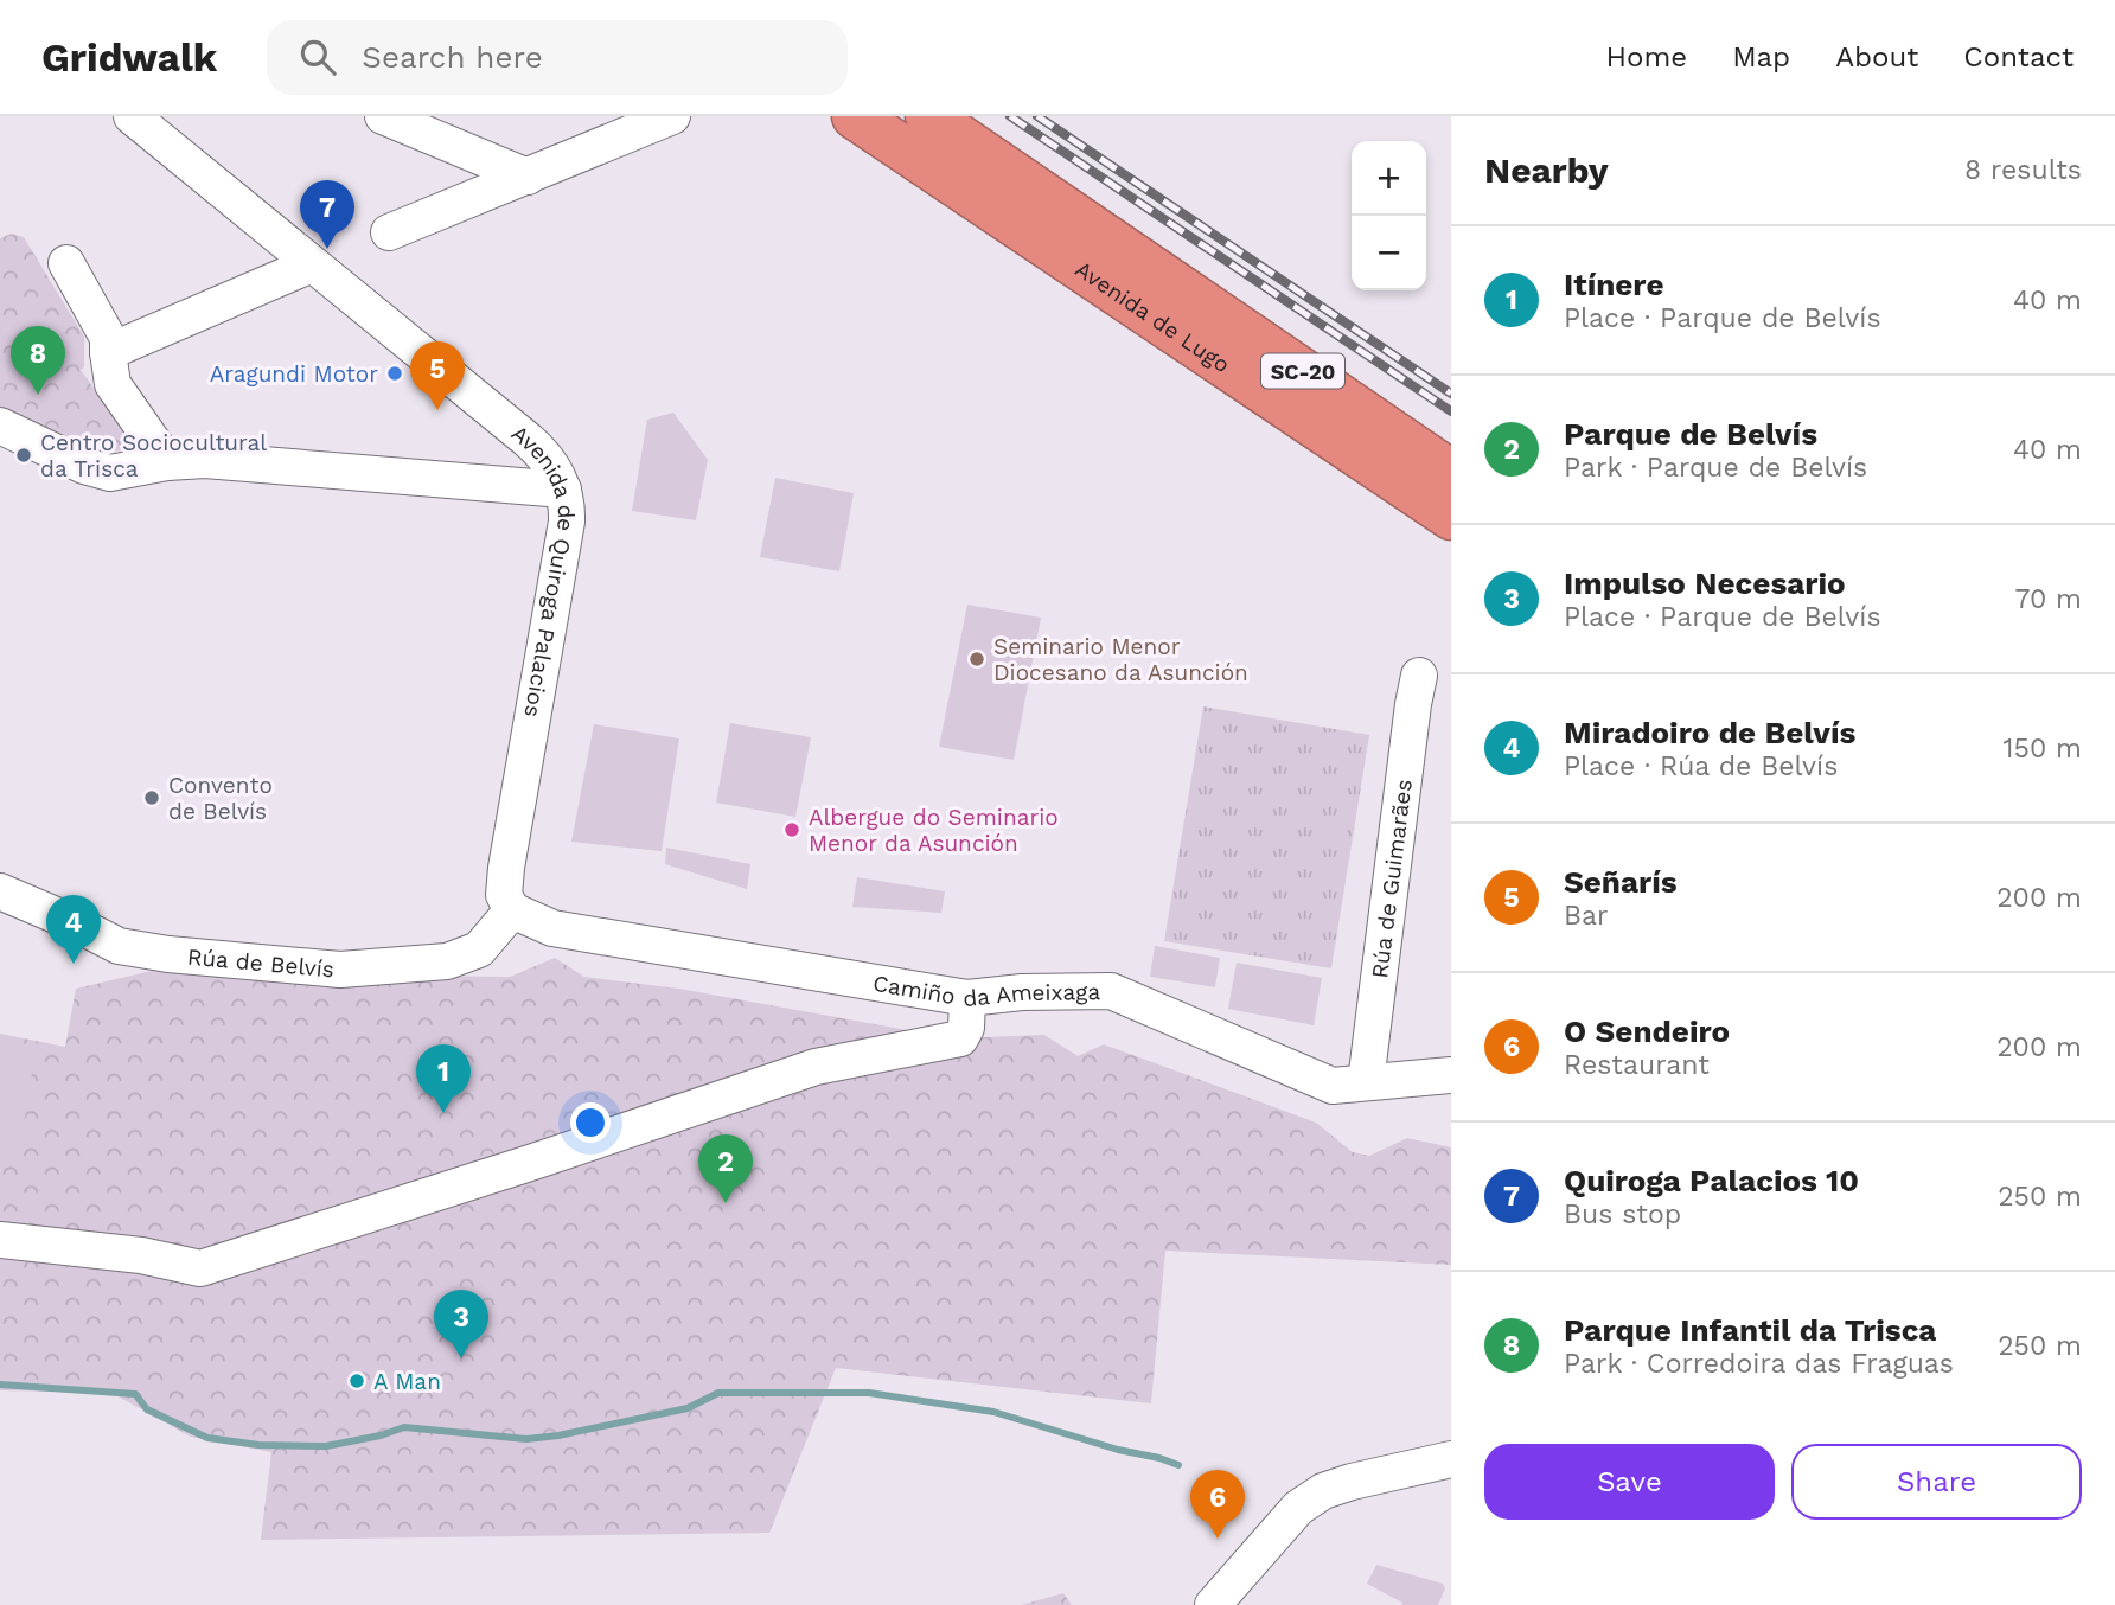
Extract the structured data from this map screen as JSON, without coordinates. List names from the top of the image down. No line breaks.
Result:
{"streets":{"highway":["Avenida de Lugo","SC-20"],"street":["Avenida de Quiroga Palacios","Rúa de Guimarães","Rúa de Belvís","Camiño da Ameixaga"]},"crossings":[["Avenida de Quiroga Palacios","Rúa de Belvís"],["Avenida de Quiroga Palacios","Camiño da Ameixaga"],["Rúa de Guimarães","Camiño da Ameixaga"],["Rúa de Belvís","Camiño da Ameixaga"]],"places":["Aragundi Motor","Centro Sociocultural da Trisca","Seminario Menor Diocesano da Asunción","Convento de Belvís","Albergue do Seminario Menor da Asunción","A Man"],"page":{"header":"Gridwalk","search":"Search here","nav":["Home","Map","About","Contact"],"heading":["Nearby","8 results"],"map_buttons":["+","−"],"pins":["7","8","5","4","1","2","3","6"],"list":[{"mark":"1","name":"Itínere","note":"Place · Parque de Belvís","value":"40 m"},{"mark":"2","name":"Parque de Belvís","note":"Park · Parque de Belvís","value":"40 m"},{"mark":"3","name":"Impulso Necesario","note":"Place · Parque de Belvís","value":"70 m"},{"mark":"4","name":"Miradoiro de Belvís","note":"Place · Rúa de Belvís","value":"150 m"},{"mark":"5","name":"Señarís","note":"Bar","value":"200 m"},{"mark":"6","name":"O Sendeiro","note":"Restaurant","value":"200 m"},{"mark":"7","name":"Quiroga Palacios 10","note":"Bus stop","value":"250 m"},{"mark":"8","name":"Parque Infantil da Trisca","note":"Park · Corredoira das Fraguas","value":"250 m"}],"buttons":["Save","Share"]}}
